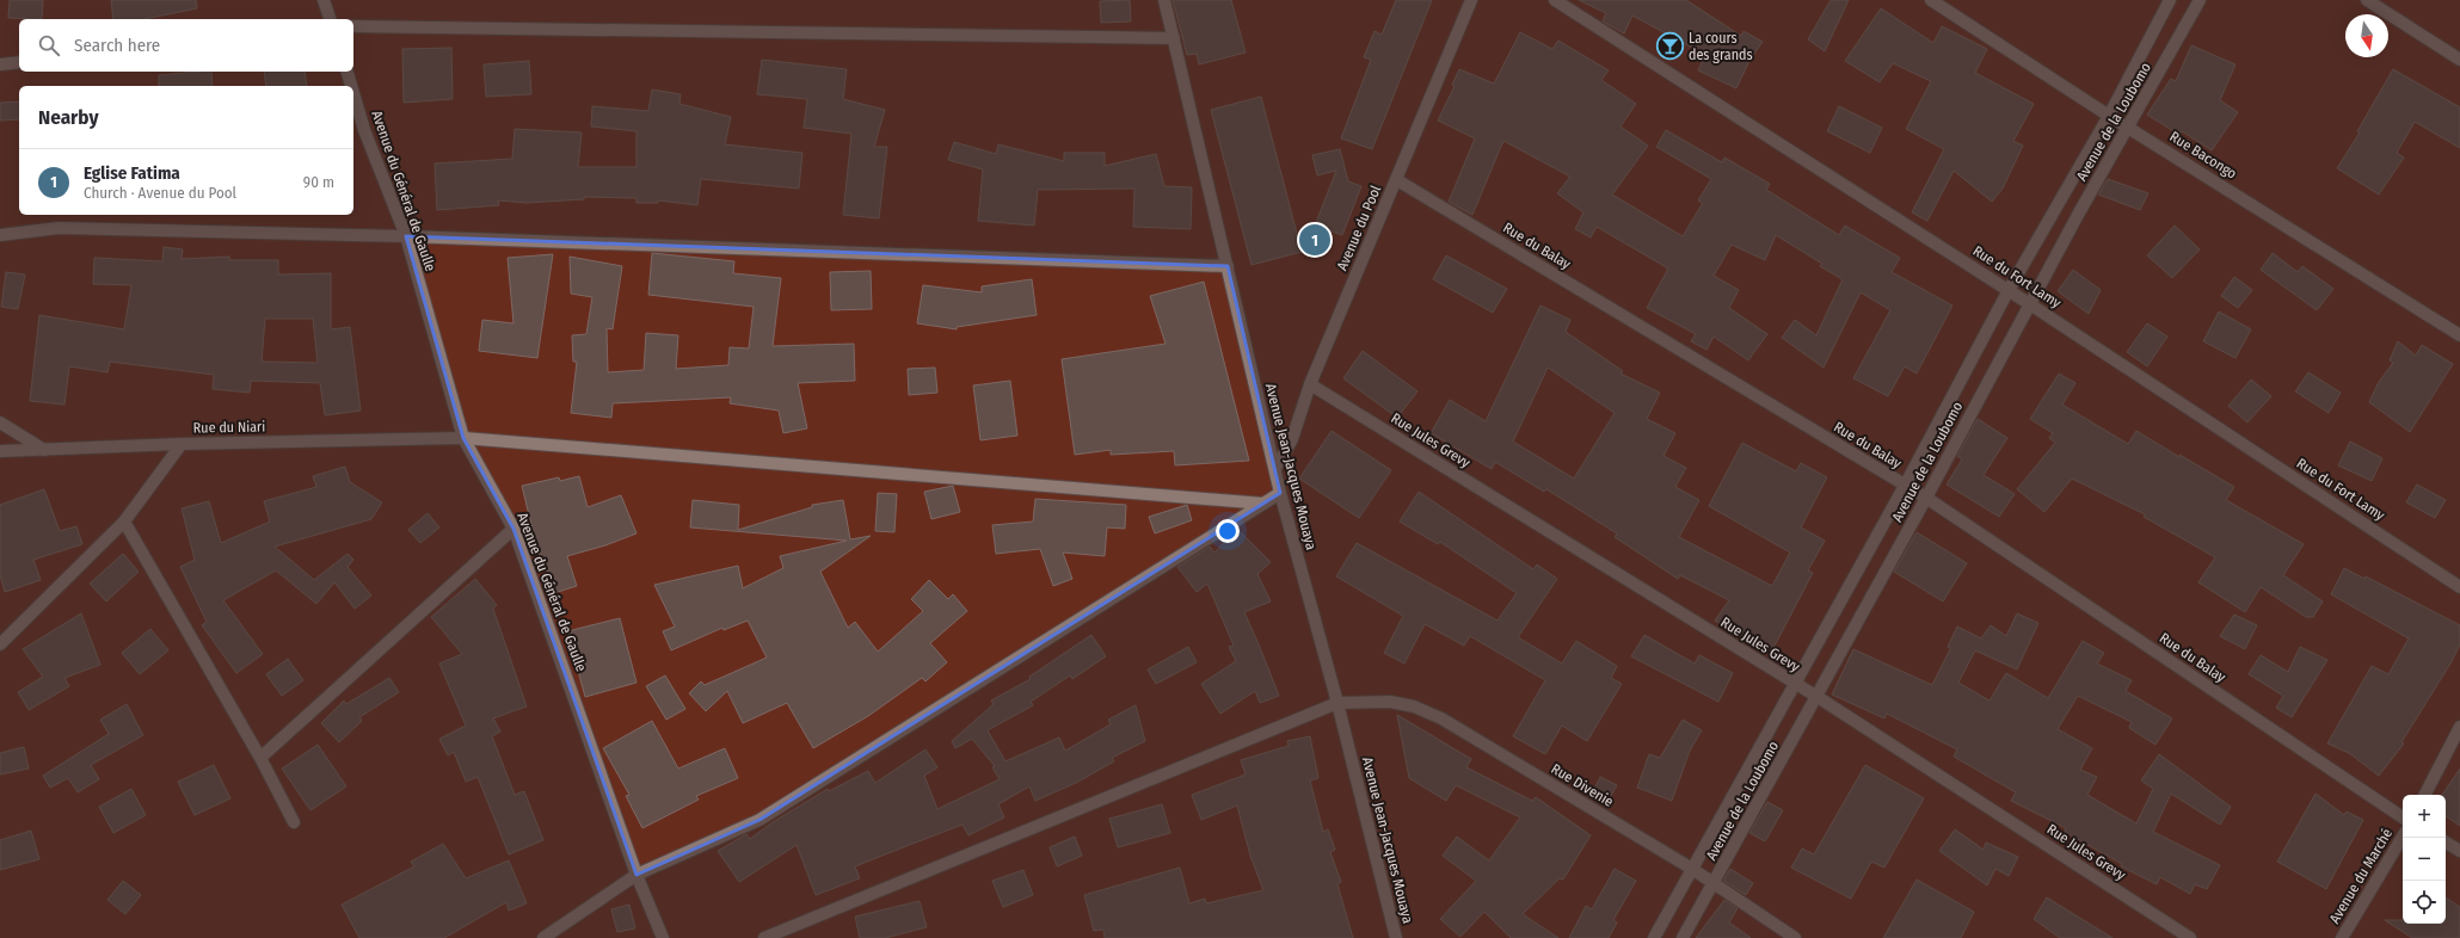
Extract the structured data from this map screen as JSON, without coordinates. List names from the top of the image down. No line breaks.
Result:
{"streets":{"street":["Avenue de la Loubomo","Rue Bacongo","Avenue du Général de Gaulle","Avenue du Pool","Rue du Balay","Rue du Fort Lamy","Rue du Niari","Rue Jules Grevy","Avenue Jean-Jacques Mouaya","Rue Divenie","Avenue du Marché"]},"crossings":[["Avenue de la Loubomo","Rue Bacongo"],["Avenue de la Loubomo","Rue du Balay"],["Avenue de la Loubomo","Rue du Fort Lamy"],["Avenue de la Loubomo","Rue Jules Grevy"],["Avenue de la Loubomo","Rue Divenie"],["Avenue du Général de Gaulle","Rue du Niari"],["Avenue du Pool","Rue du Balay"],["Avenue du Pool","Rue Jules Grevy"],["Avenue du Pool","Avenue Jean-Jacques Mouaya"],["Avenue Jean-Jacques Mouaya","Rue Divenie"]],"places":{"bar":["La cours des grands"]},"north":"bottom","page":{"search":"Search here","heading":"Nearby","list":[{"mark":"1","name":"Eglise Fatima","note":"Church · Avenue du Pool","value":"90 m"}],"pins":"1","map_buttons":["+","−"]}}
